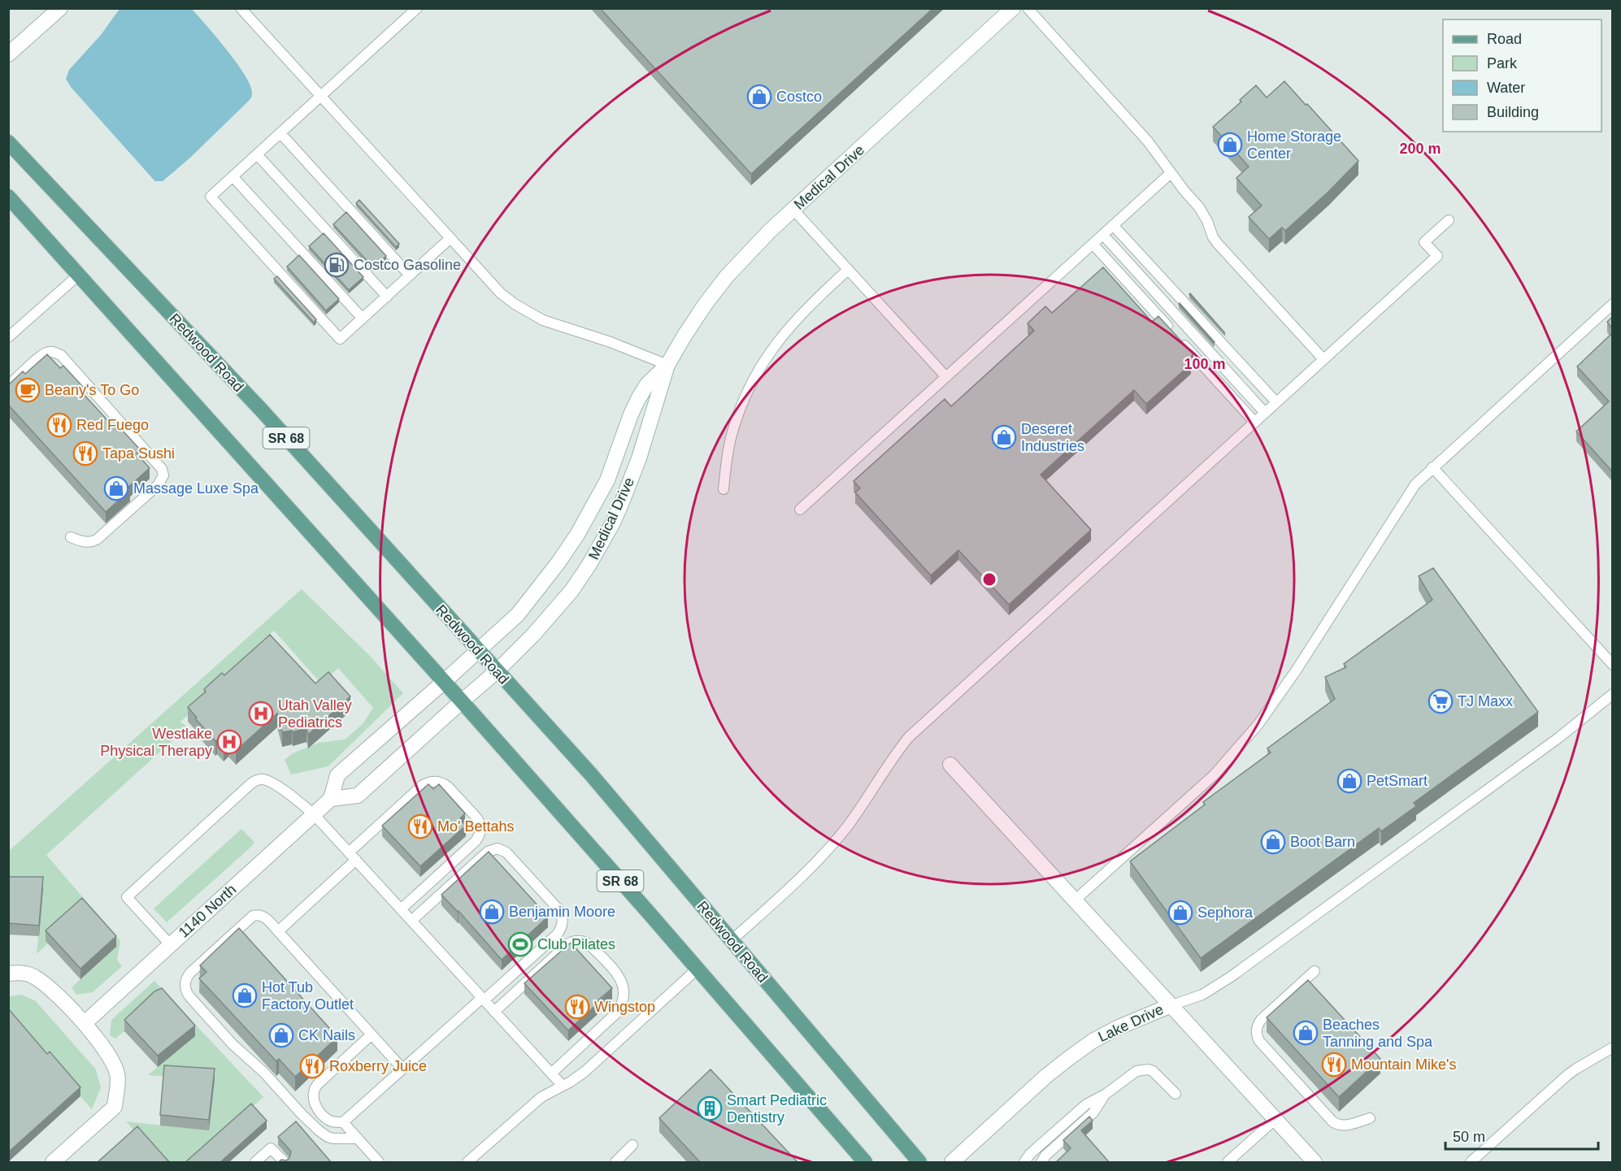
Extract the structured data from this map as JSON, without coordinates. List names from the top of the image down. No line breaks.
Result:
{"streets":{"main road":["Redwood Road","SR 68"],"street":["Medical Drive","1140 North","Lake Drive"]},"crossings":[["Medical Drive","Redwood Road"]],"places":{"shop":["Costco","Home Storage Center","Deseret Industries","Massage Luxe Spa","PetSmart","Boot Barn","Benjamin Moore","Sephora","Hot Tub Factory Outlet","Beaches Tanning and Spa","CK Nails"],"fuel station":["Costco Gasoline"],"cafe":["Beany's To Go"],"restaurant":["Red Fuego","Tapa Sushi","Mo' Bettahs","Wingstop","Mountain Mike's","Roxberry Juice"],"supermarket":["TJ Maxx"],"hospital":["Utah Valley Pediatrics","Westlake Physical Therapy"],"sports":["Club Pilates"],"building":["Smart Pediatric Dentistry"]},"legend":["Road","Park","Water","Building"],"scale_bar":"50 m","rings":["200 m","100 m"]}
